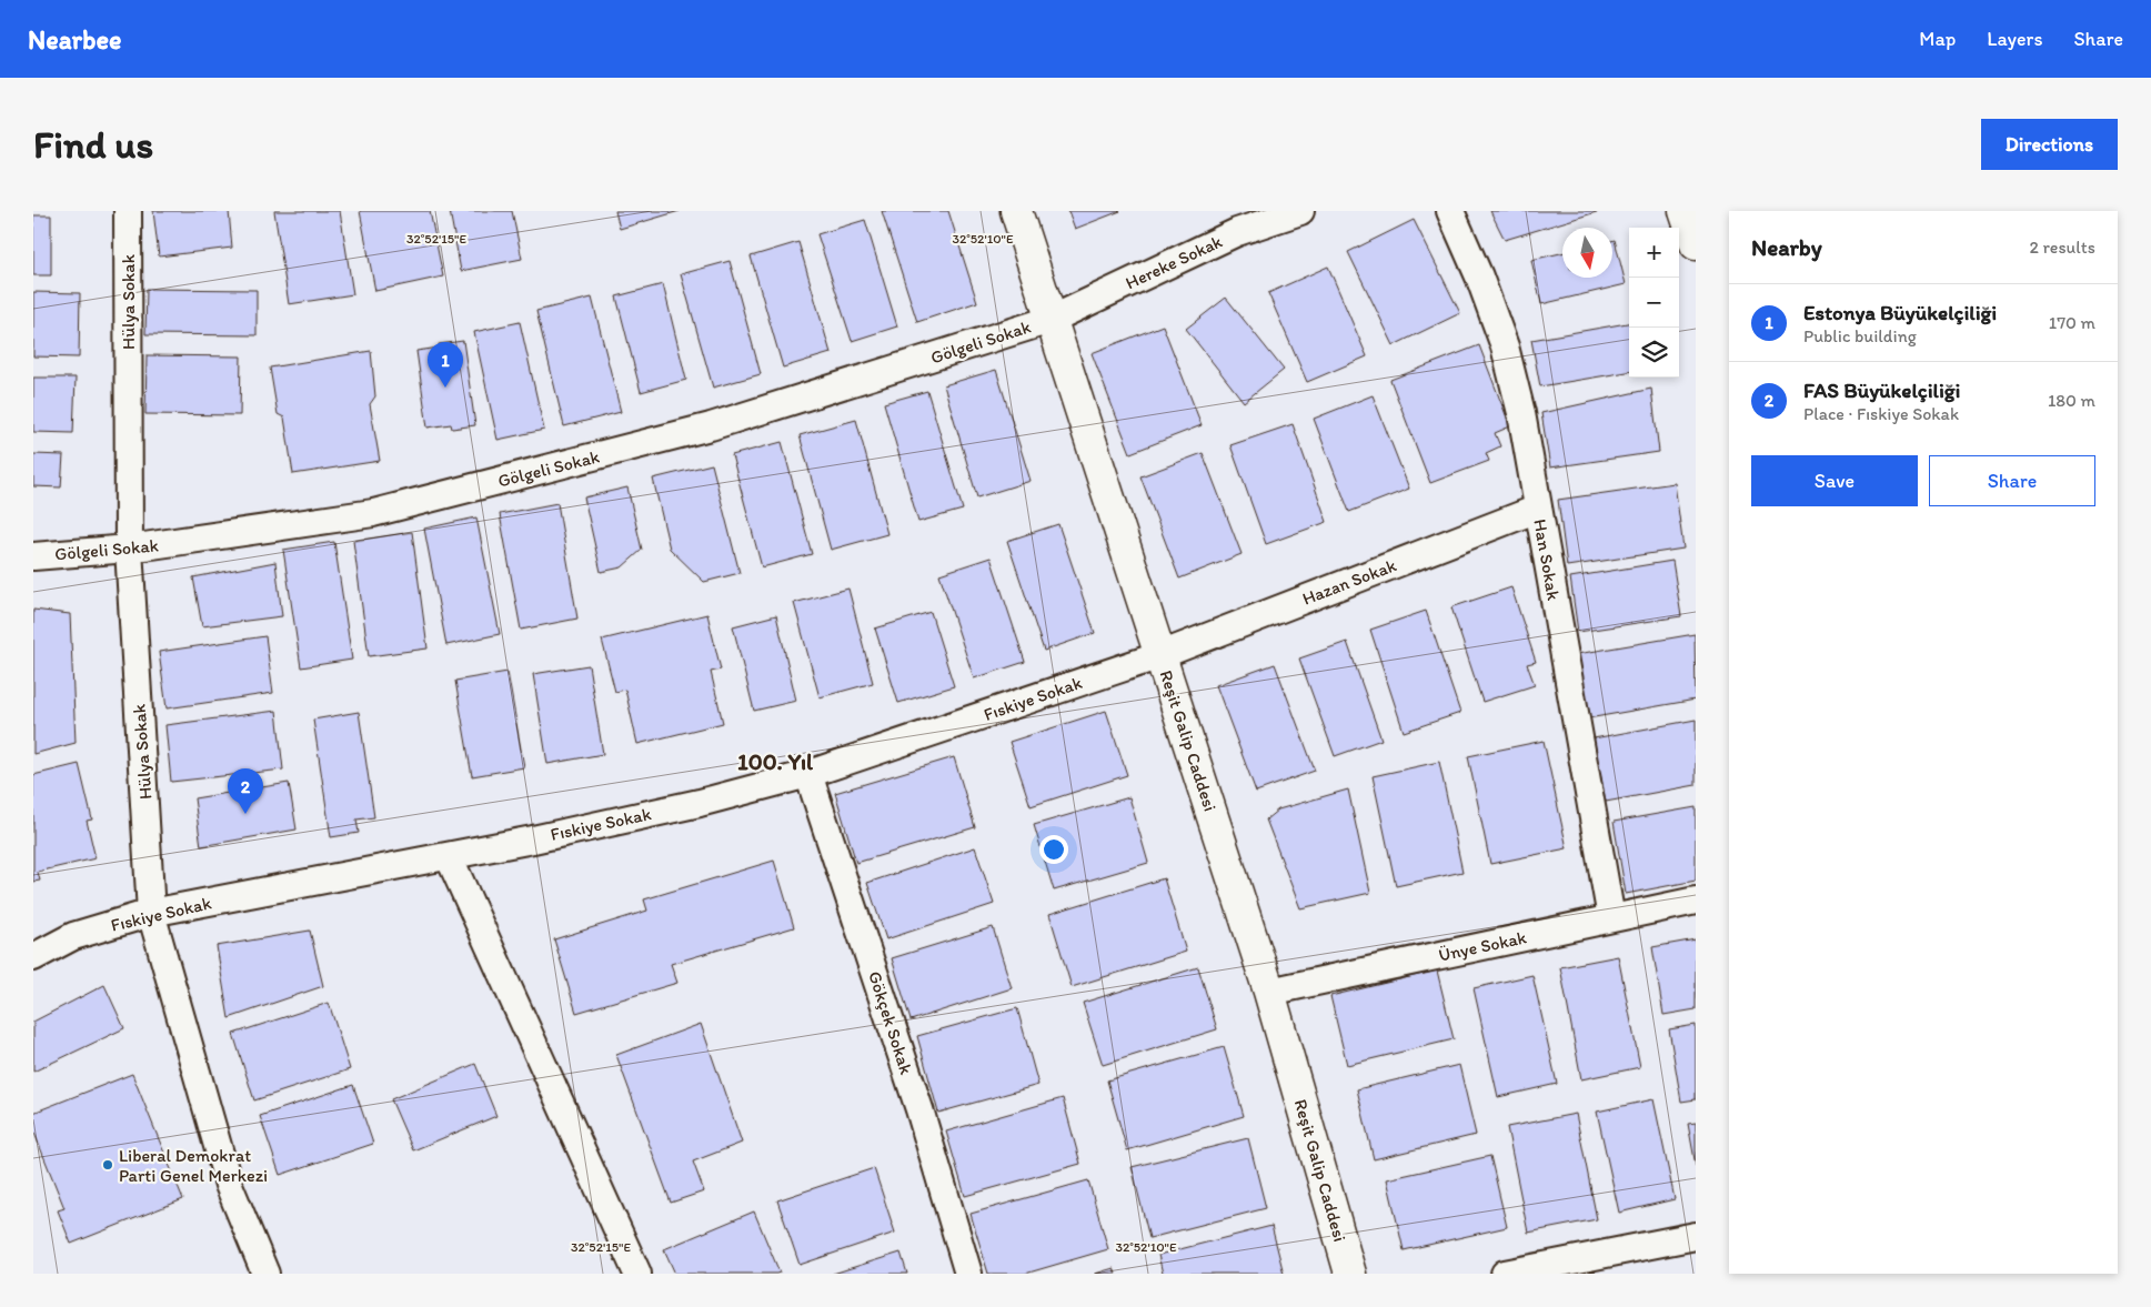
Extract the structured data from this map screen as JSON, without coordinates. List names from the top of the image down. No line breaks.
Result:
{"streets":{"main road":["Reşit Galip Caddesi"],"street":["Hereke Sokak","Hülya Sokak","Gölgeli Sokak","Han Sokak","Hazan Sokak","Fıskiye Sokak","Ünye Sokak","Gökçek Sokak"]},"crossings":[["Hereke Sokak","Gölgeli Sokak"],["Hereke Sokak","Reşit Galip Caddesi"],["Hülya Sokak","Gölgeli Sokak"],["Hülya Sokak","Fıskiye Sokak"],["Gölgeli Sokak","Reşit Galip Caddesi"],["Han Sokak","Hazan Sokak"],["Han Sokak","Ünye Sokak"],["Hazan Sokak","Fıskiye Sokak"],["Hazan Sokak","Reşit Galip Caddesi"],["Fıskiye Sokak","Reşit Galip Caddesi"],["Fıskiye Sokak","Gökçek Sokak"],["Reşit Galip Caddesi","Ünye Sokak"]],"districts":["100. Yıl"],"places":["Liberal Demokrat Parti Genel Merkezi"],"north":"bottom","page":{"header":"Nearbee","nav":["Map","Layers","Share"],"buttons":["Directions",["Save","Share"]],"title":"Find us","heading":["Nearby","2 results"],"map_buttons":["+","−"],"list":[{"mark":"1","name":"Estonya Büyükelçiliği","note":"Public building","value":"170 m"},{"mark":"2","name":"FAS Büyükelçiliği","note":"Place · Fıskiye Sokak","value":"180 m"}],"pins":["1","2"]},"coordinates":["32°52'15\"E","32°52'10\"E"]}
